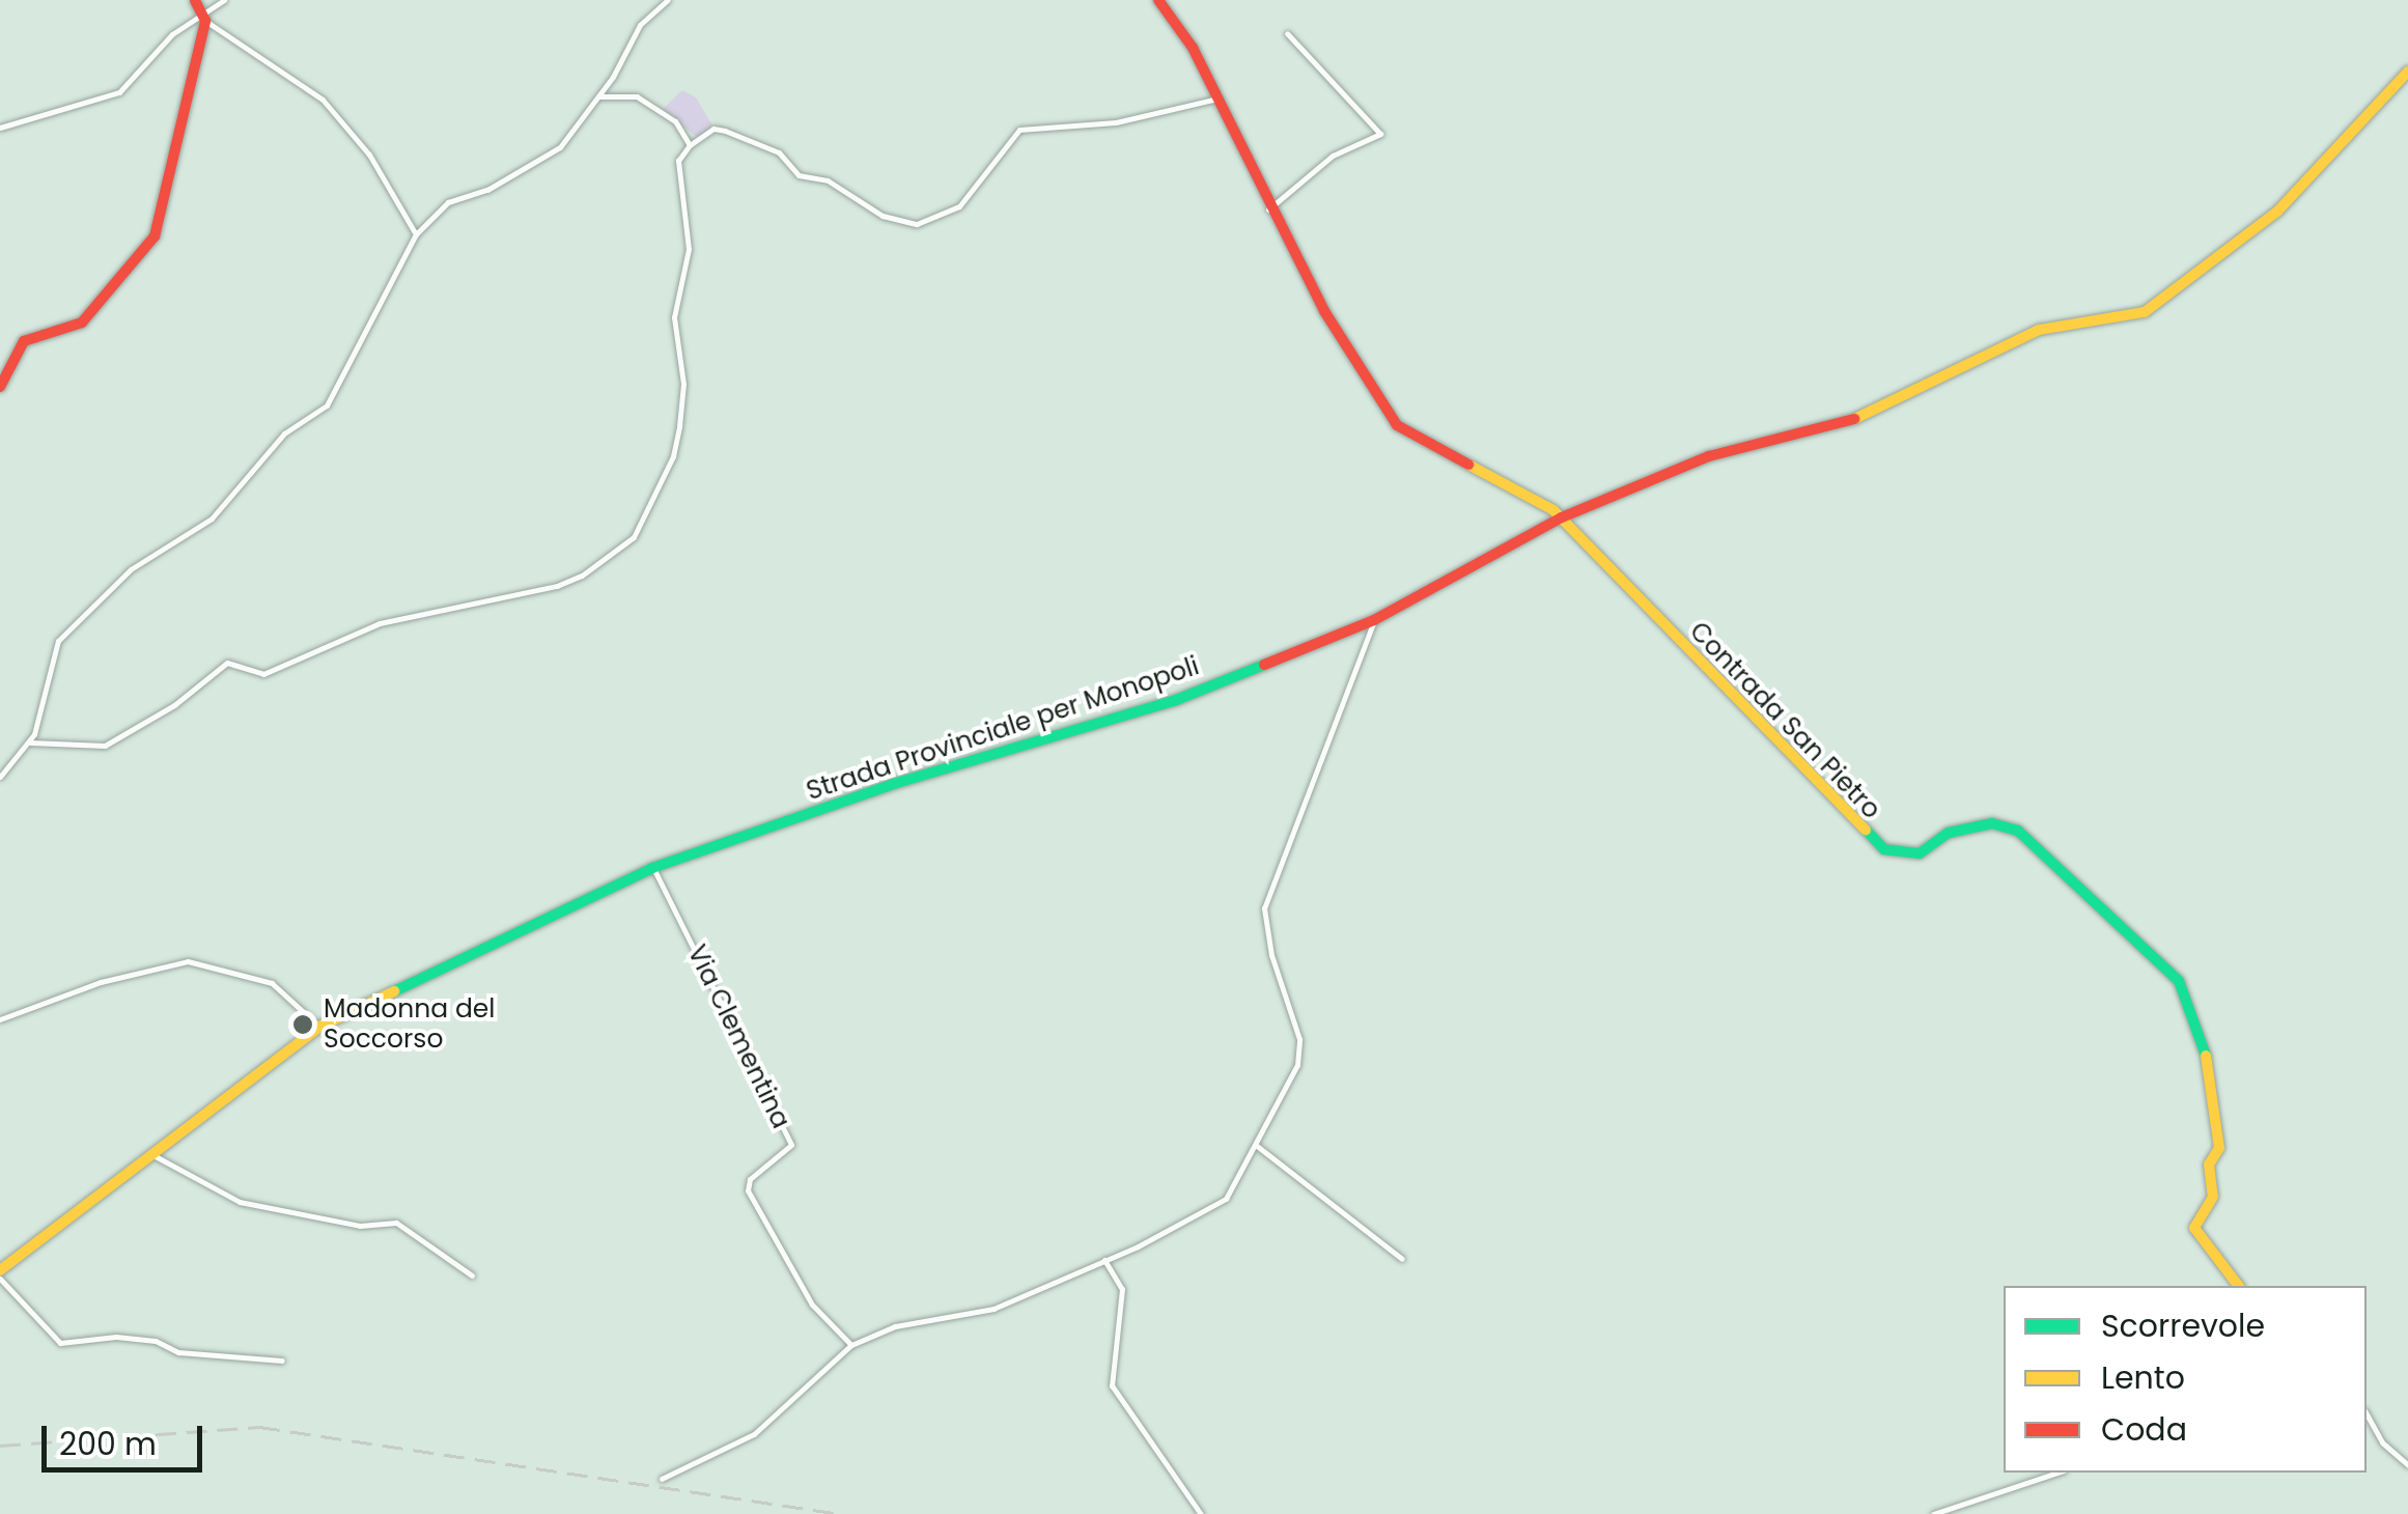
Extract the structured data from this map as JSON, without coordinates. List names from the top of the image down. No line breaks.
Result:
{"streets":{"street":["Contrada San Pietro","Strada Provinciale per Monopoli","Via Clementina"]},"crossings":[["Contrada San Pietro","Strada Provinciale per Monopoli"],["Strada Provinciale per Monopoli","Via Clementina"]],"places":["Madonna del Soccorso"],"legend":["Scorrevole","Lento","Coda"],"scale_bar":"200 m"}
